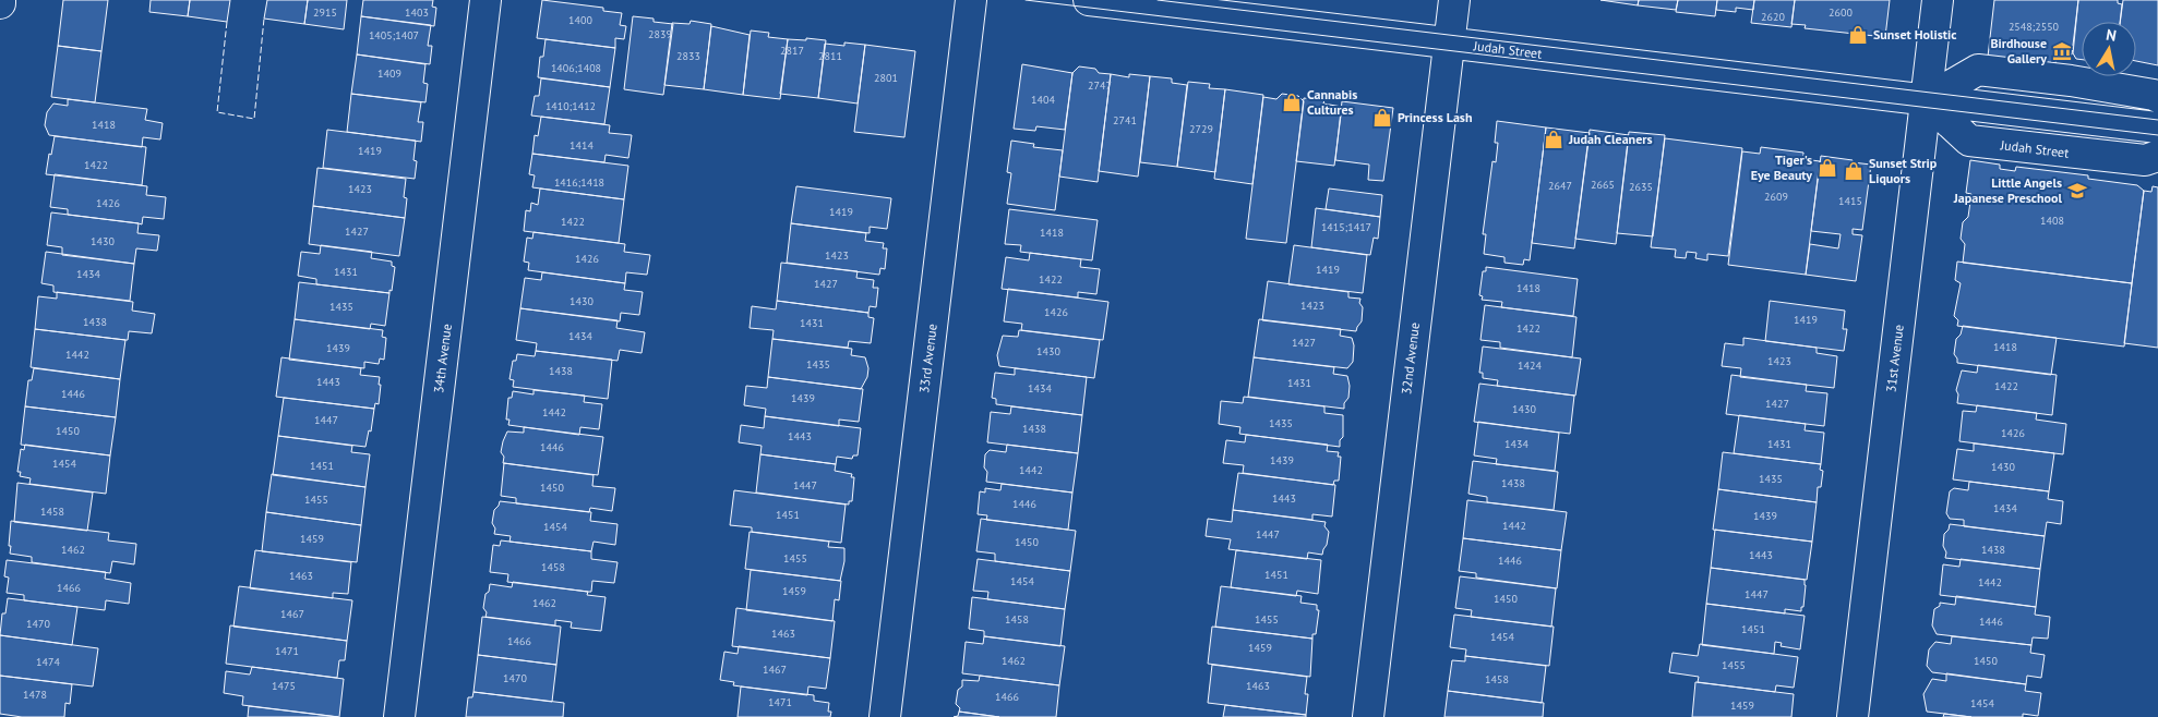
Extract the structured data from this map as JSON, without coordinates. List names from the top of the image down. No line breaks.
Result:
{"streets":{"street":["Judah Street","34th Avenue","33rd Avenue","32nd Avenue","31st Avenue"]},"crossings":[["Judah Street","32nd Avenue"],["Judah Street","31st Avenue"]],"places":{"shop":["Sunset Holistic","Cannabis Cultures","Princess Lash","Judah Cleaners","Tiger's Eye Beauty","Sunset Strip Liquors"],"museum":["Birdhouse Gallery"],"school or university":["Little Angels Japanese Preschool"]},"house_numbers":["2915","1403","2600","2620","1400","2548;2550","2839","1405;1407","2817","2833","2811","1406;1408","1409","2801","2747","1404","1410;1412","2741","1418","2729","1414","1419","1422","1416;1418","2665","2647","2635","1423","2609","1415","1426","1419","1408","1422","1415;1417","1427","1418","1430","1423","1426","1419","1431","1434","1422","1427","1418","1430","1423","1435","1426","1419","1438","1431","1422","1434","1427","1418","1439","1430","1442","1423","1435","1424","1438","1443","1431","1422","1434","1446","1439","1427","1430","1442","1447","1435","1438","1450","1426","1443","1434","1431","1446","1439","1454","1451","1430","1442","1435","1438","1447","1450","1443","1455","1446","1434","1458","1451","1439","1442","1454","1447","1459","1450","1462","1438","1443","1455","1446","1458","1451","1463","1454","1442","1466","1459","1447","1450","1462","1467","1458","1455","1446","1470","1451","1463","1454","1466","1459","1471","1462","1450","1474","1455","1467","1470","1458","1475","1463","1478","1466","1471","1454","1459"],"north":"top"}
